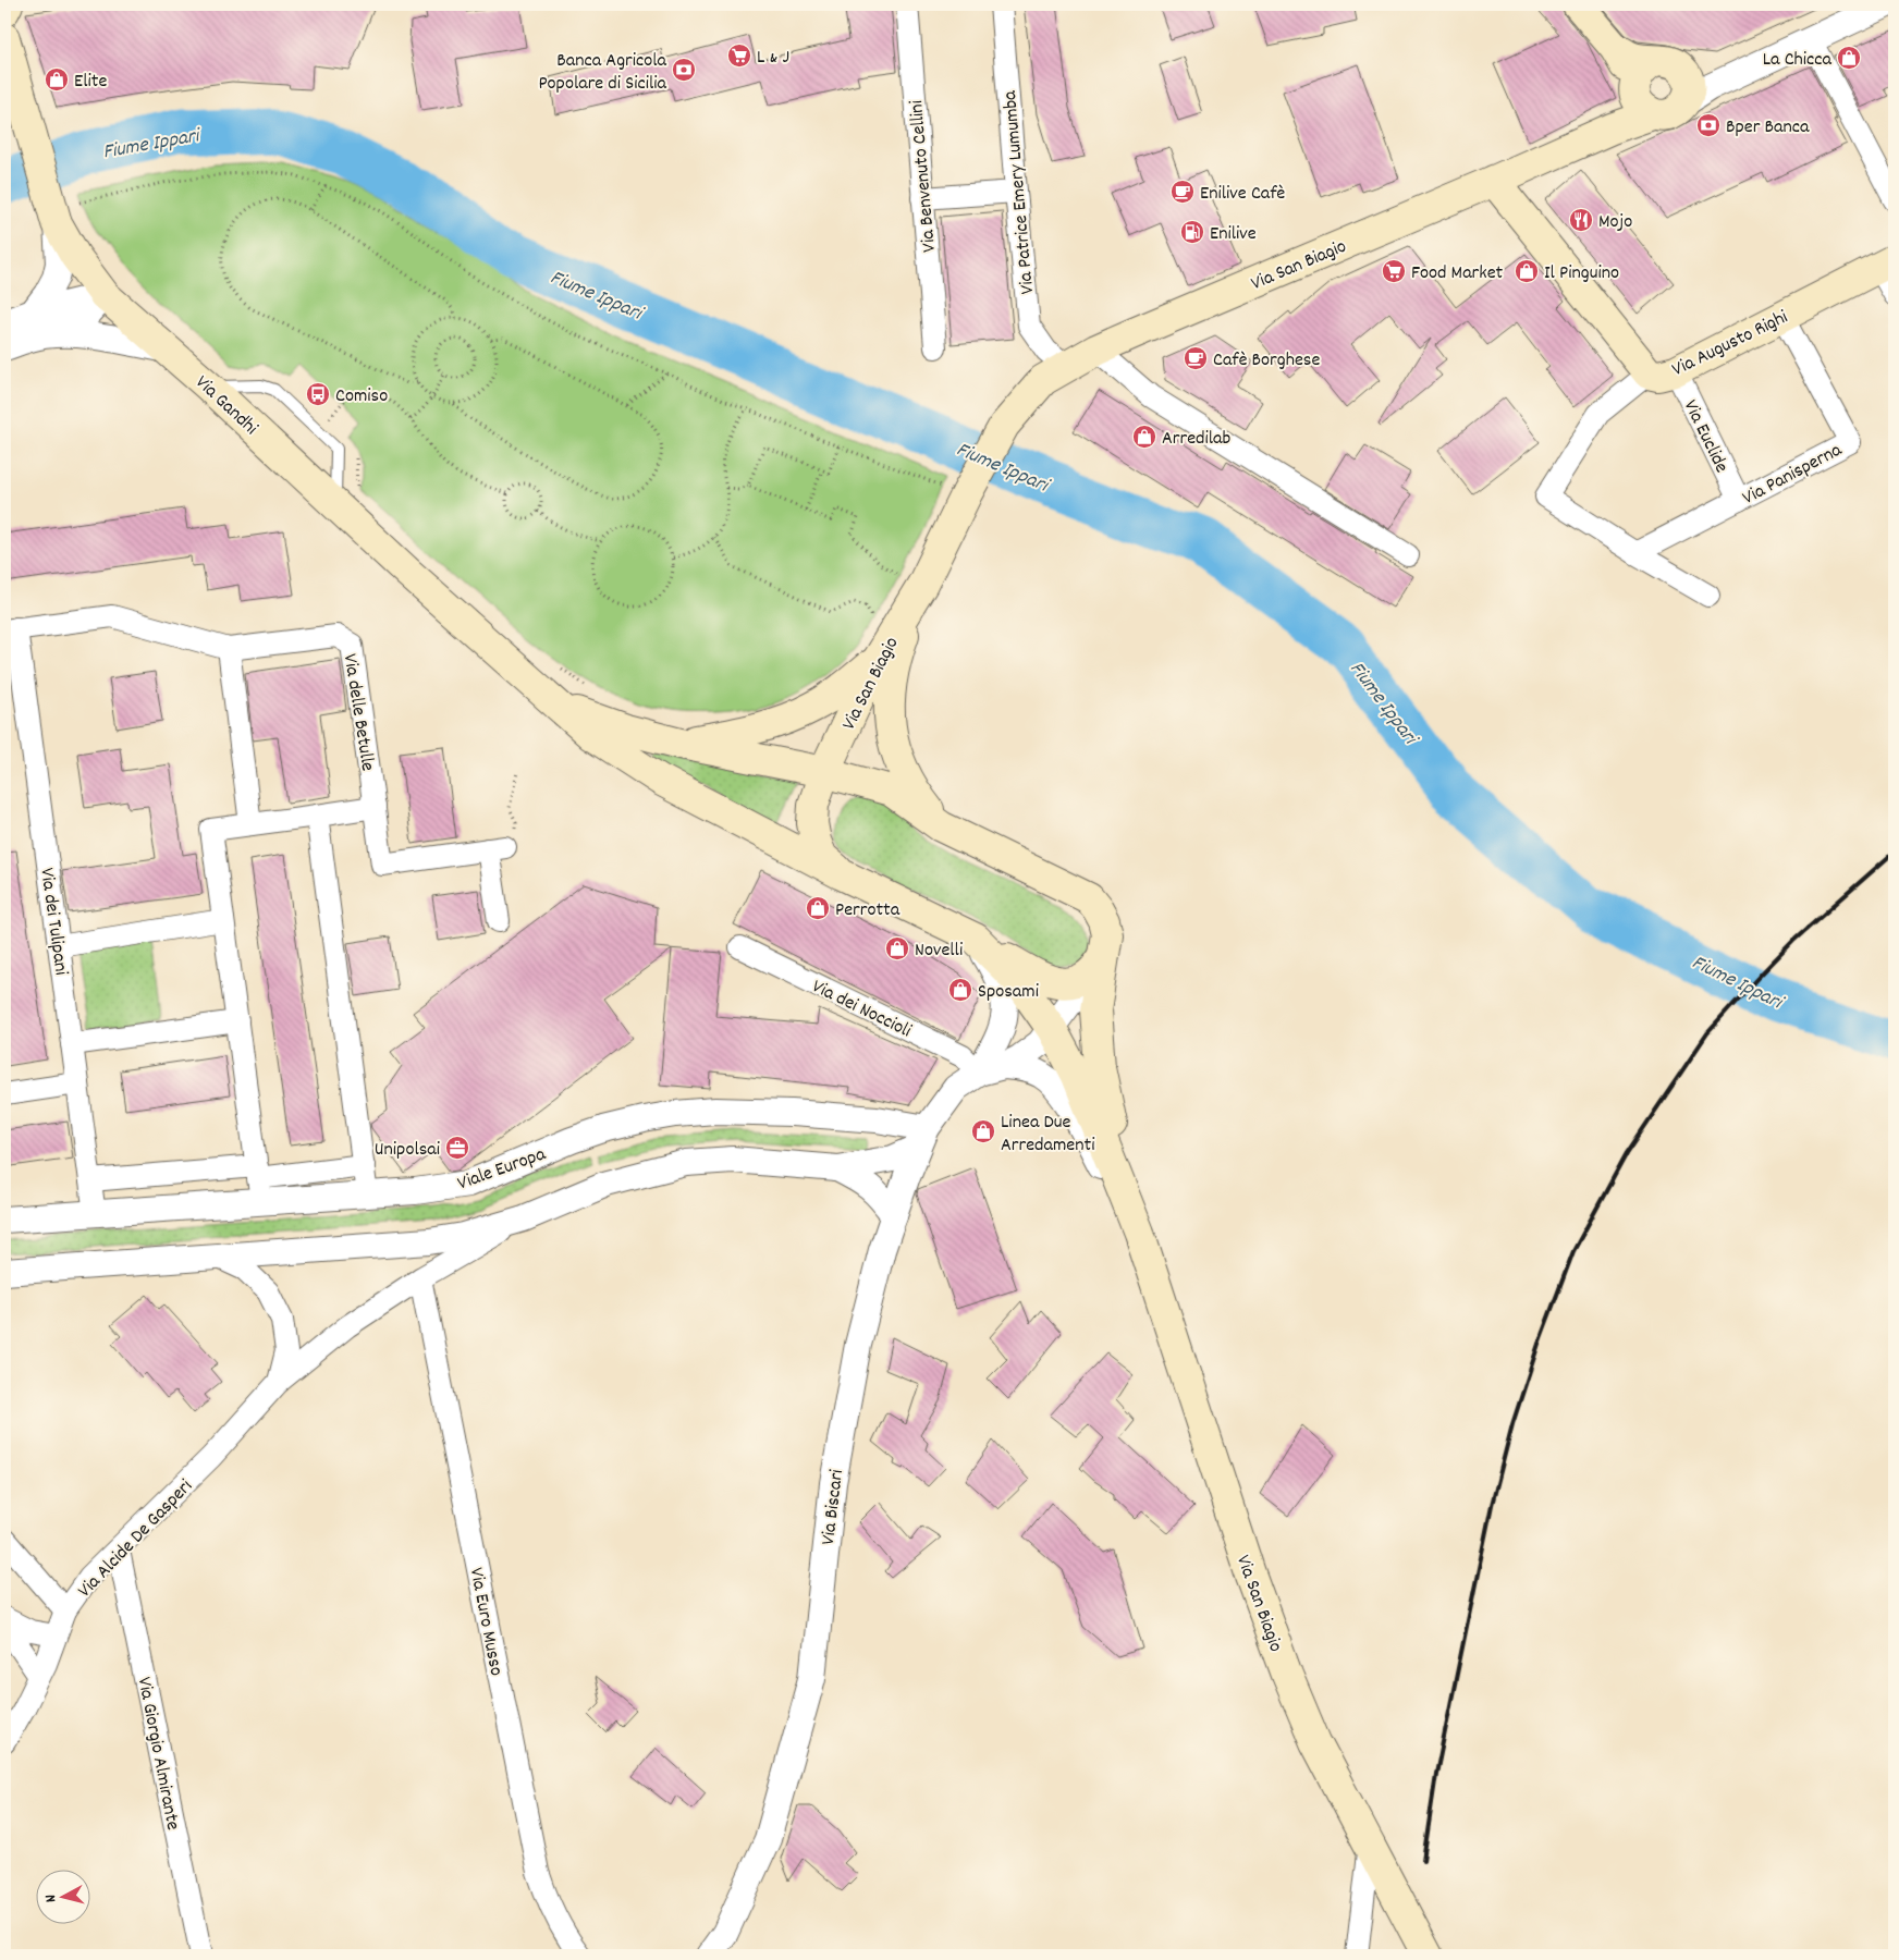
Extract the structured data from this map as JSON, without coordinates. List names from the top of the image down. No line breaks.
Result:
{"streets":{"main road":["Via San Biagio","Via Augusto Righi","Via Gandhi","Via Euclide"],"street":["Via Benvenuto Cellini","Via Patrice Emery Lumumba","Via Panisperna","Via delle Betulle","Via dei Tulipani","Via dei Noccioli","Viale Europa","Via Biscari","Via Alcide De Gasperi","Via Euro Musso","Via Giorgio Almirante"]},"crossings":[["Via Patrice Emery Lumumba","Via San Biagio"],["Via San Biagio","Via Gandhi"],["Via San Biagio","Via Euclide"],["Via Augusto Righi","Via Euclide"],["Via Augusto Righi","Via Panisperna"],["Via Euclide","Via Panisperna"],["Via delle Betulle","Via dei Tulipani"],["Via dei Tulipani","Viale Europa"],["Via dei Noccioli","Via Biscari"],["Viale Europa","Via Biscari"],["Via Alcide De Gasperi","Via Euro Musso"],["Via Alcide De Gasperi","Via Giorgio Almirante"]],"water":["Fiume Ippari"],"places":{"supermarket":["L & J","Food Market"],"shop":["La Chicca","Elite","Il Pinguino","Arredilab","Perrotta","Novelli","Sposami","Linea Due Arredamenti"],"bank":["Banca Agricola Popolare di Sicilia","Bper Banca"],"cafe":["Enilive Cafè","Cafè Borghese"],"restaurant":["Mojo"],"fuel station":["Enilive"],"bus stop":["Comiso"],"office":["Unipolsai"]},"north":"left"}
